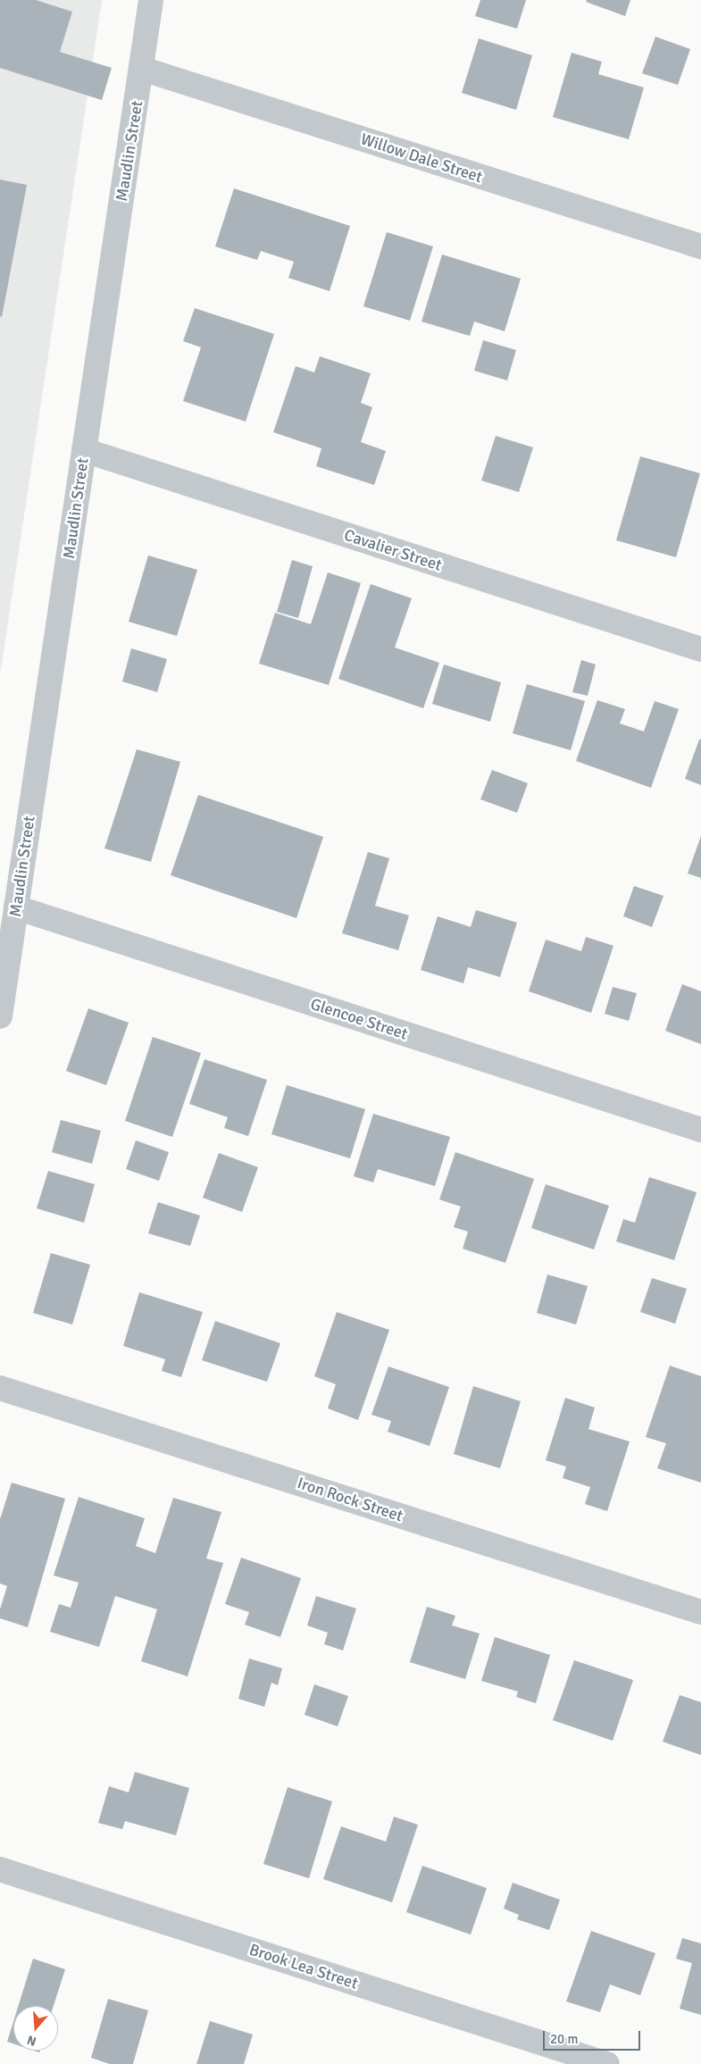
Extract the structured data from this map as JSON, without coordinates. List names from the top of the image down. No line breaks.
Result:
{"streets":{"street":["Maudlin Street","Willow Dale Street","Cavalier Street","Glencoe Street","Iron Rock Street","Brook Lea Street"]},"crossings":[["Maudlin Street","Willow Dale Street"],["Maudlin Street","Cavalier Street"],["Maudlin Street","Glencoe Street"]],"scale_bar":"20 m","north":"bottom"}
